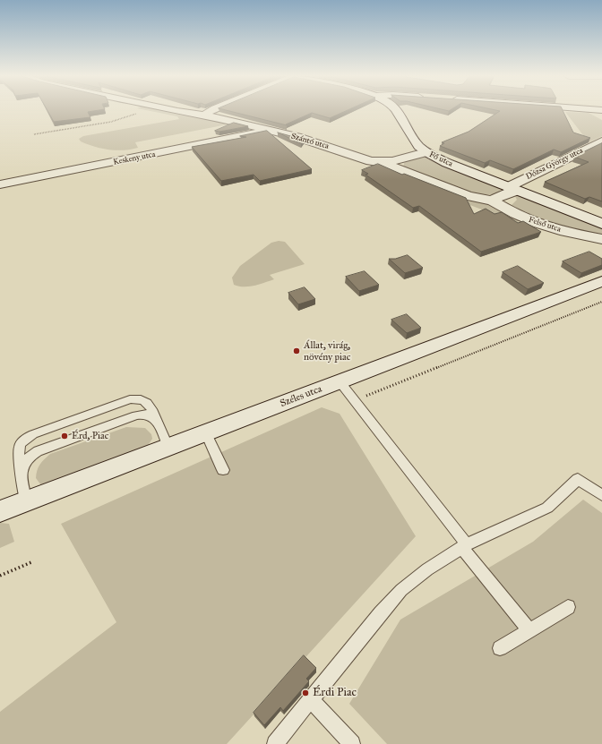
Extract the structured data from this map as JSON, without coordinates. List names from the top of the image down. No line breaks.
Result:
{"streets":{"street":["Szántó utca","Keskeny utca","Fő utca","Dózsa György utca","Felső utca","Széles utca"]},"crossings":[["Szántó utca","Keskeny utca"],["Szántó utca","Fő utca"],["Szántó utca","Felső utca"],["Fő utca","Dózsa György utca"]],"places":["Állat, virág, növény piac","Érd, Piac","Érdi Piac"]}
